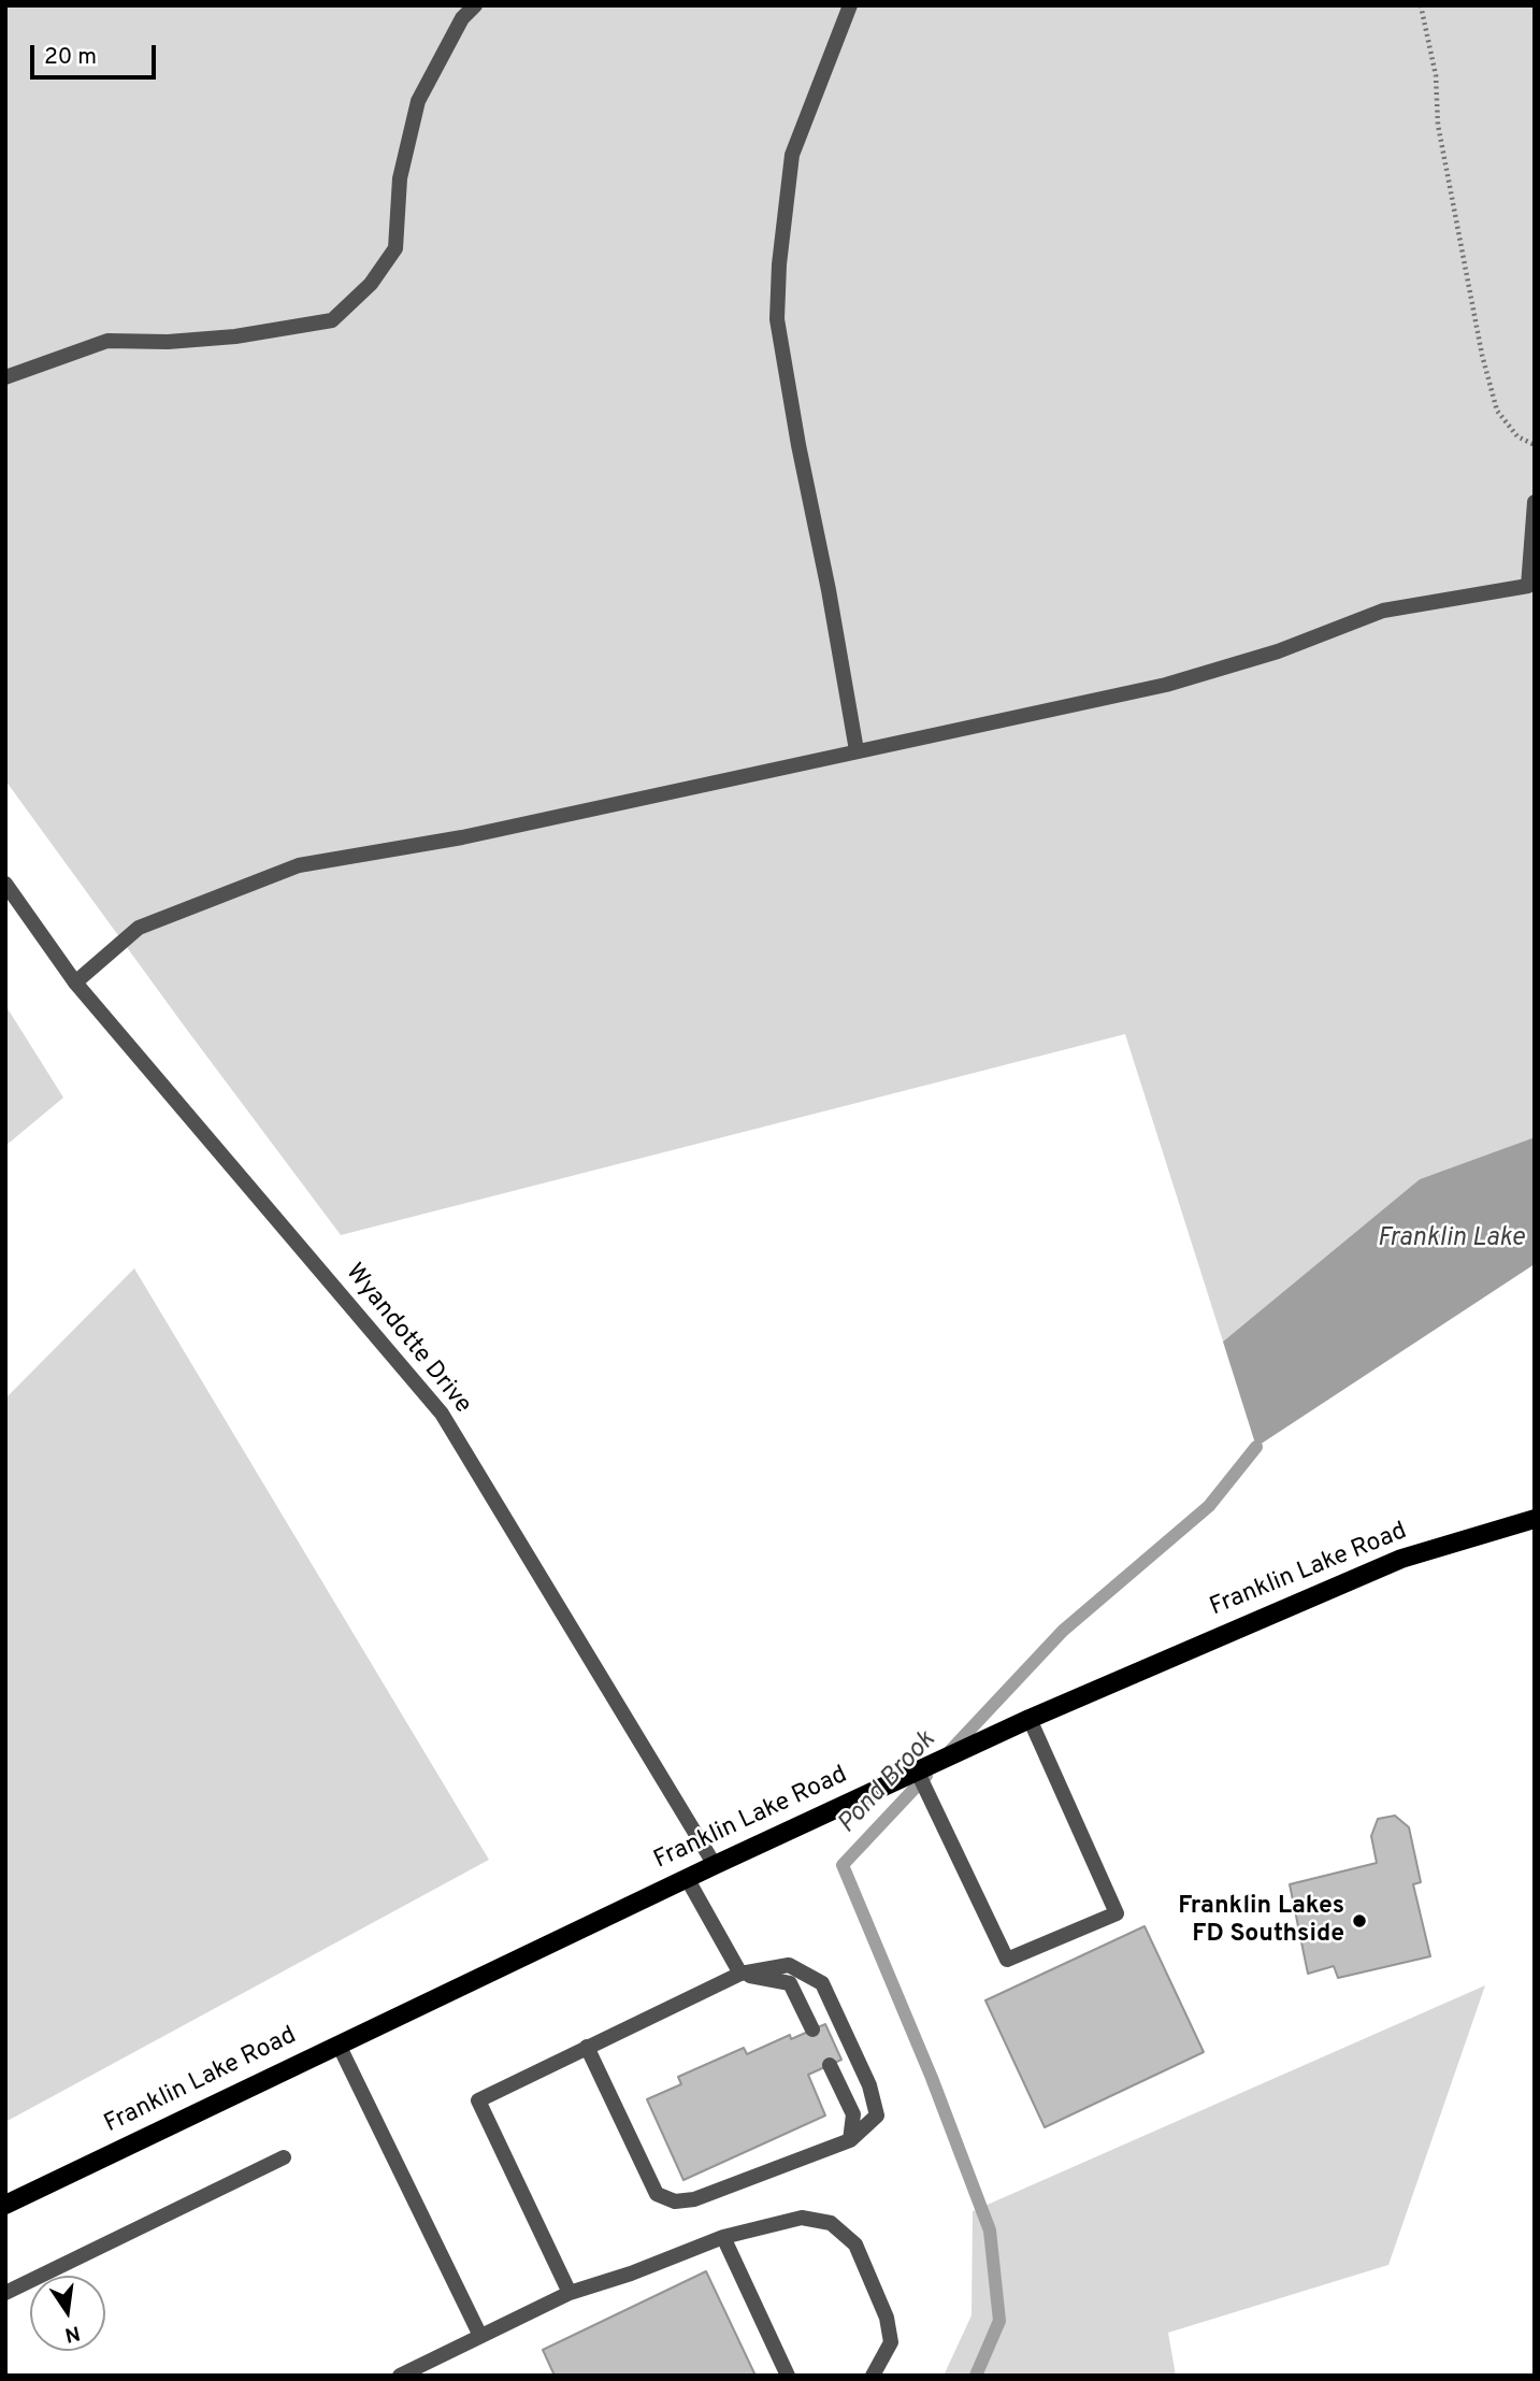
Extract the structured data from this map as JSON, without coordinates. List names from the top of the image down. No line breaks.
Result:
{"streets":{"main road":["Franklin Lake Road"],"street":["Wyandotte Drive"]},"crossings":[["Wyandotte Drive","Franklin Lake Road"]],"water":["Franklin Lake","Pond Brook"],"places":["Franklin Lakes FD Southside"],"scale_bar":"20 m","north":"bottom"}
